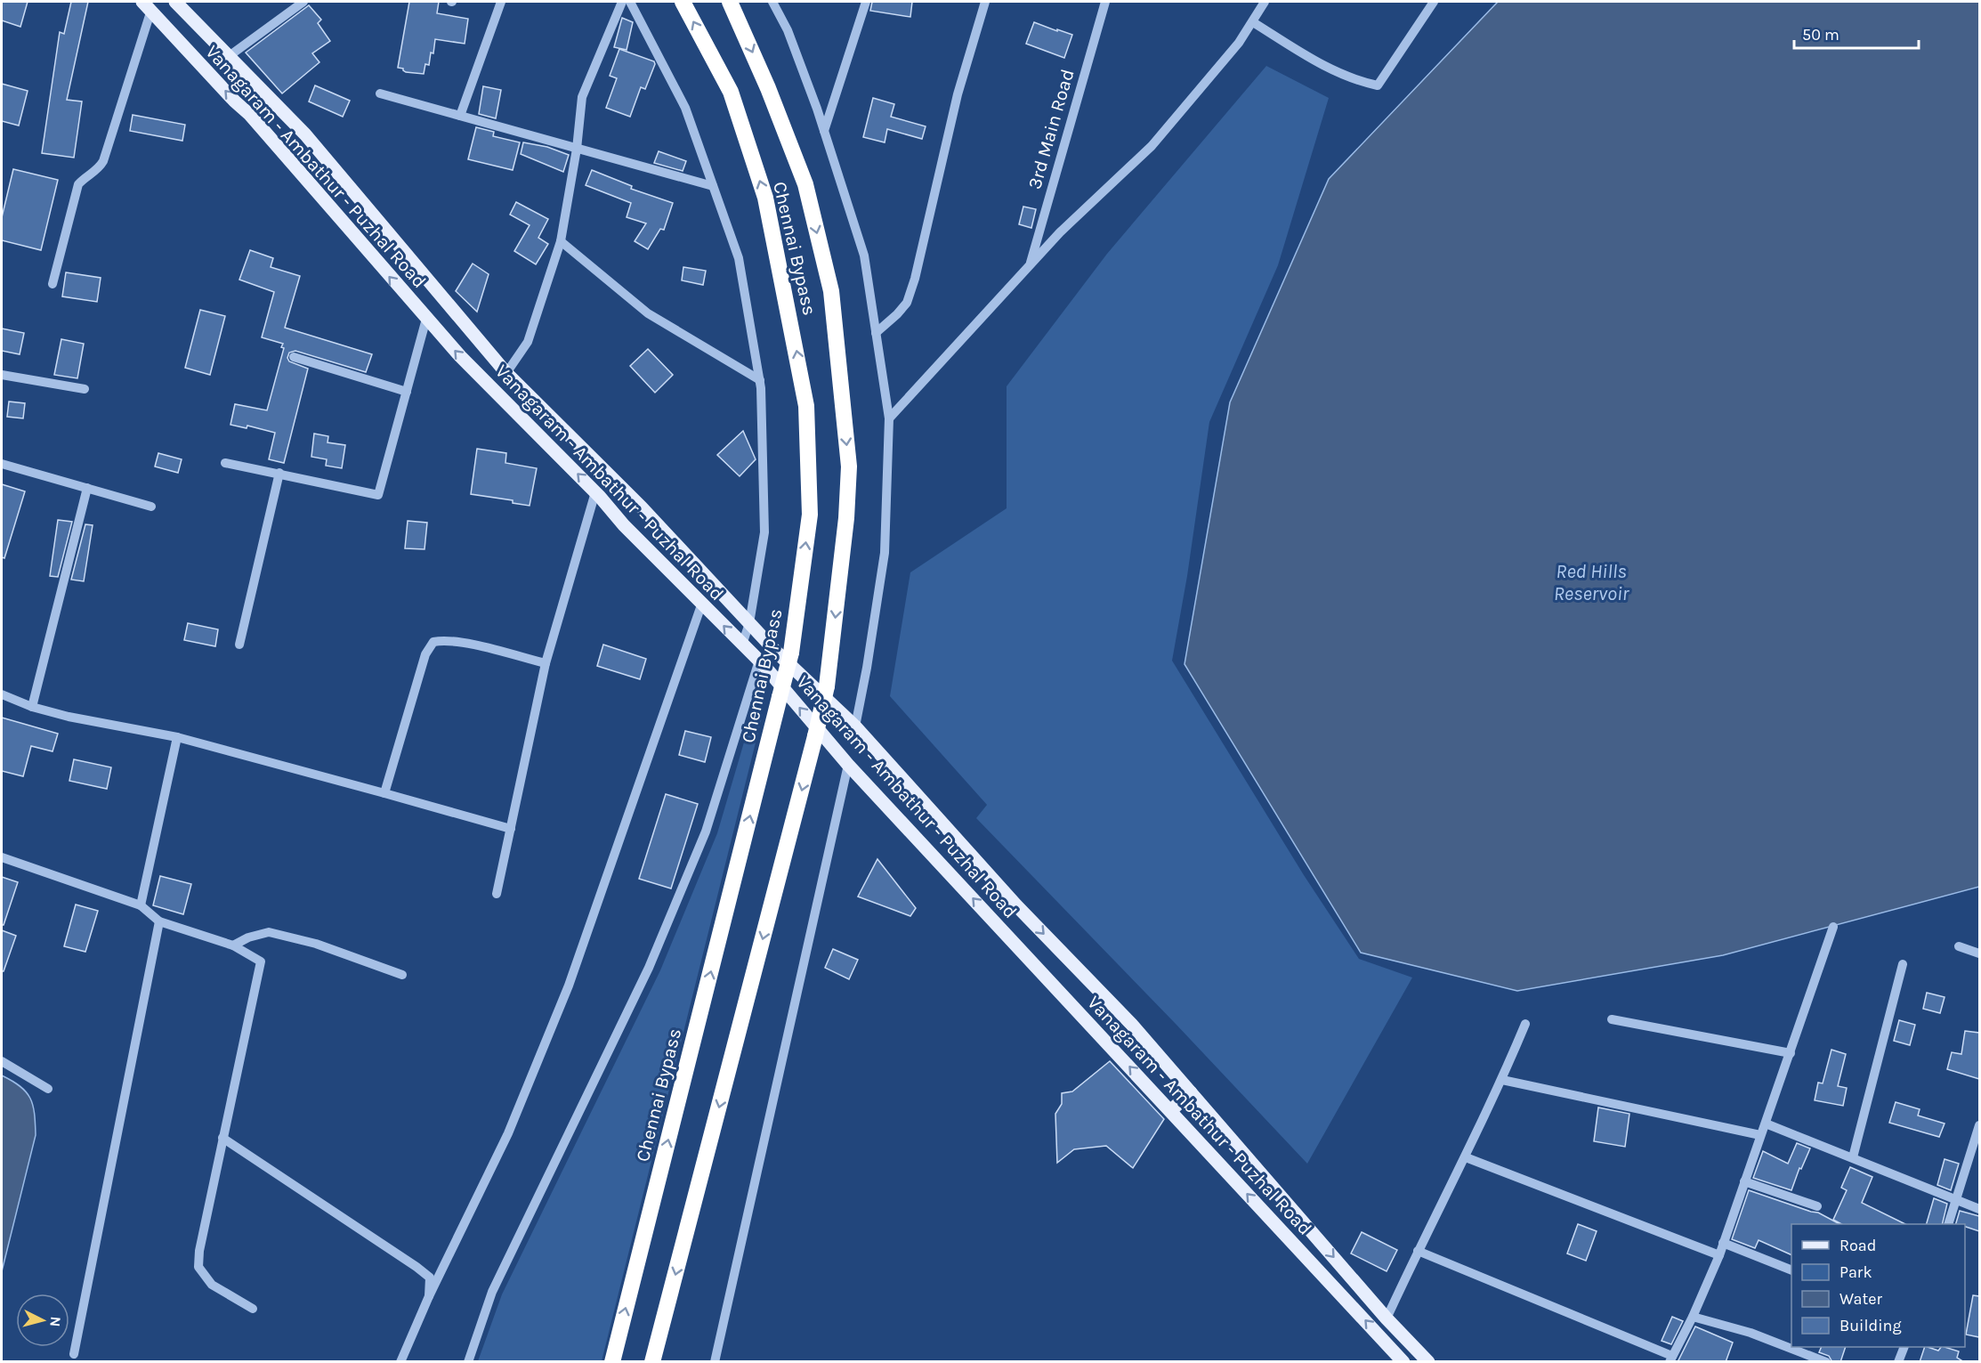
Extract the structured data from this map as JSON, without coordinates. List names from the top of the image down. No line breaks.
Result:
{"streets":{"highway":["Chennai Bypass"],"main road":["Vanagaram - Ambathur - Puzhal Road"],"street":["3rd Main Road"]},"water":["Red Hills Reservoir"],"legend":["Road","Park","Water","Building"],"scale_bar":"50 m","north":"right"}
